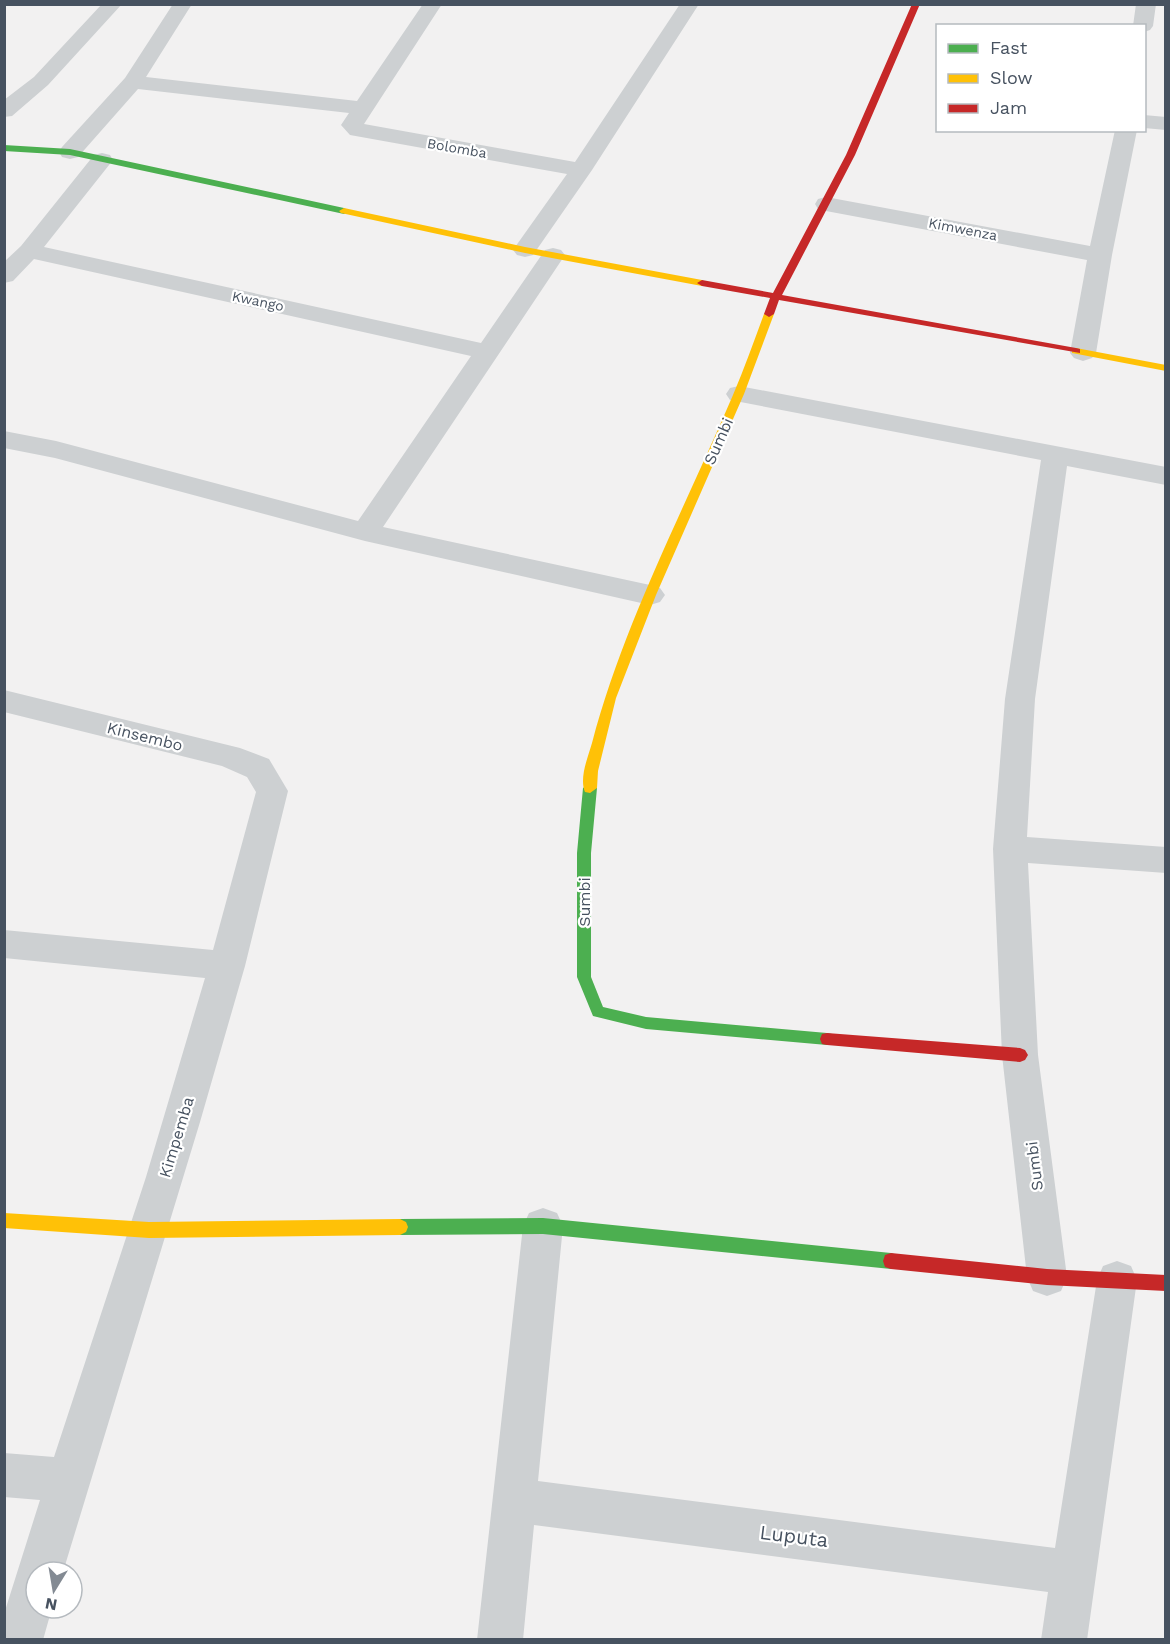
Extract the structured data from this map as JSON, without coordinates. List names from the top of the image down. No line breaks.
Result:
{"streets":{"street":["Bolomba","Kimwenza","Kwango","Sumbi","Kinsembo","Kimpemba","Luputa"]},"crossings":[["Kinsembo","Kimpemba"]],"legend":["Fast","Slow","Jam"],"north":"bottom"}
